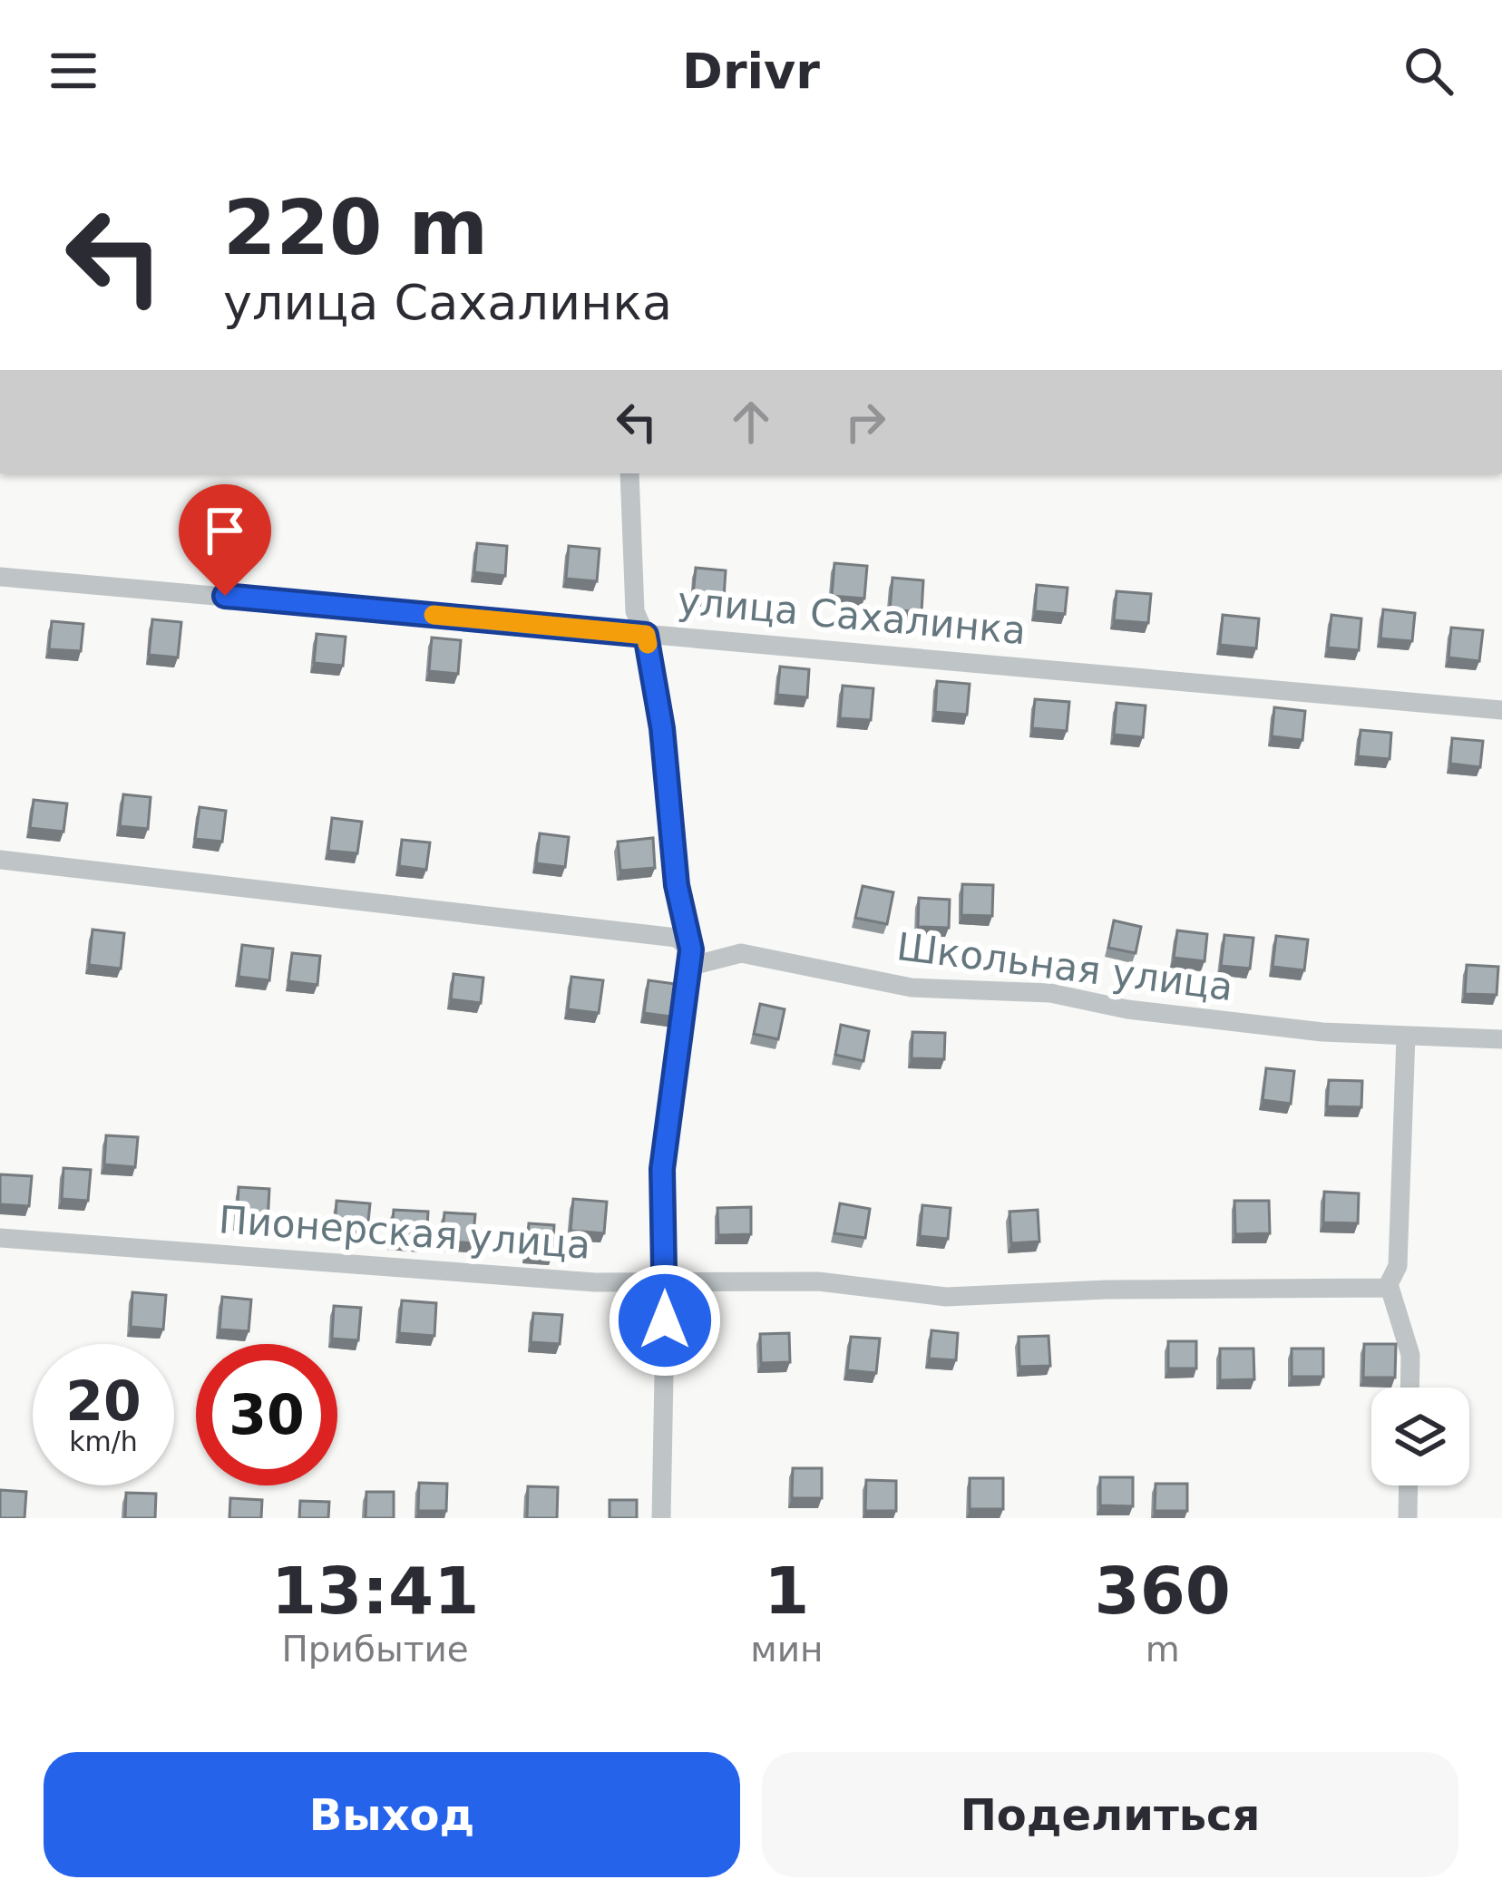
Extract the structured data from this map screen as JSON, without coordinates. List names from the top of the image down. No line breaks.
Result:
{"streets":{"street":["улица Сахалинка","Школьная улица","Пионерская улица"]},"page":{"header":"Drivr","turn":["220 m","улица Сахалинка"],"speed":"20 km/h","limit":"30","eta":["13:41","Прибытие","1","мин","360","m"],"buttons":["Выход","Поделиться"]}}
